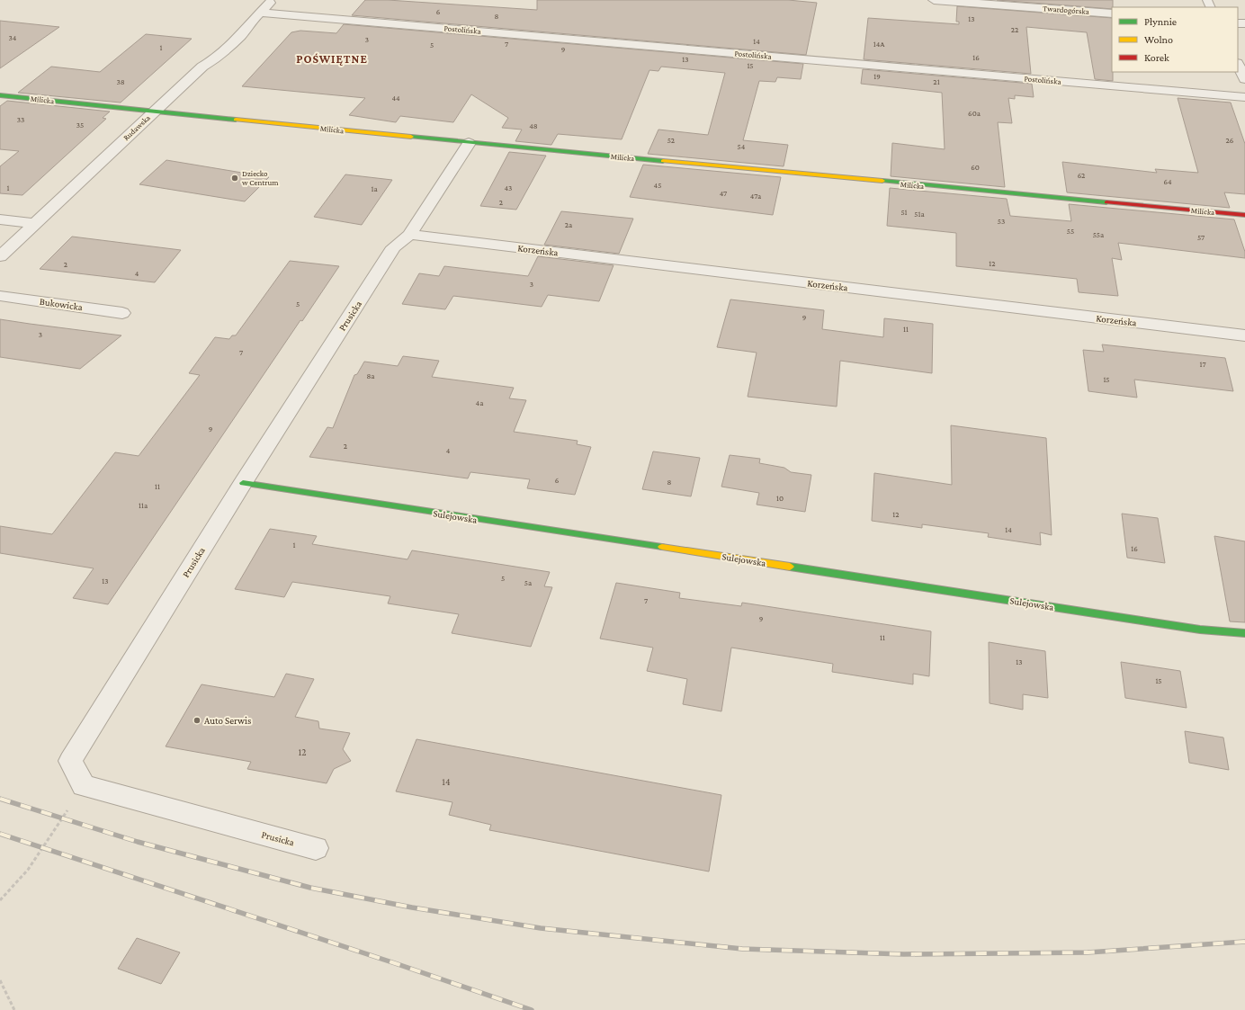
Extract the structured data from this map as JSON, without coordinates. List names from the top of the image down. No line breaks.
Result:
{"streets":{"street":["Twardogórska","Postolińska","Milicka","Rudawska","Korzeńska","Bukowicka","Prusicka","Sulejowska"]},"crossings":[["Postolińska","Rudawska"],["Milicka","Rudawska"],["Milicka","Prusicka"],["Korzeńska","Prusicka"],["Prusicka","Sulejowska"]],"districts":["POŚWIĘTNE"],"places":["Dziecko w Centrum","Auto Serwis"],"house_numbers":["6","8","13","22","34","3","14","7","14A","5","1","9","16","13","15","19","38","21","44","60a","33","35","48","52","26","54","60","62","64","45","1","43","1a","47","47a","2","51","51a","53","2a","55","55a","57","12","2","4","3","5","9","11","3","7","17","8a","15","4a","9","2","4","6","8","11","10","11a","12","14","1","16","5","13","5a","7","9","11","13","15","12","14"],"legend":["Płynnie","Wolno","Korek"]}
